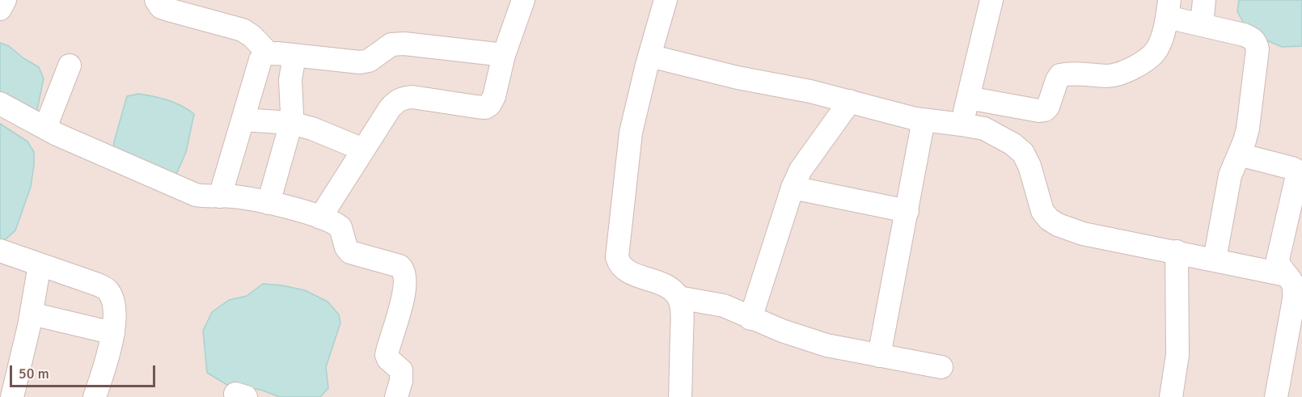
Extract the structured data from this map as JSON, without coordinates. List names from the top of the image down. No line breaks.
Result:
{"scale_bar":"50 m"}
